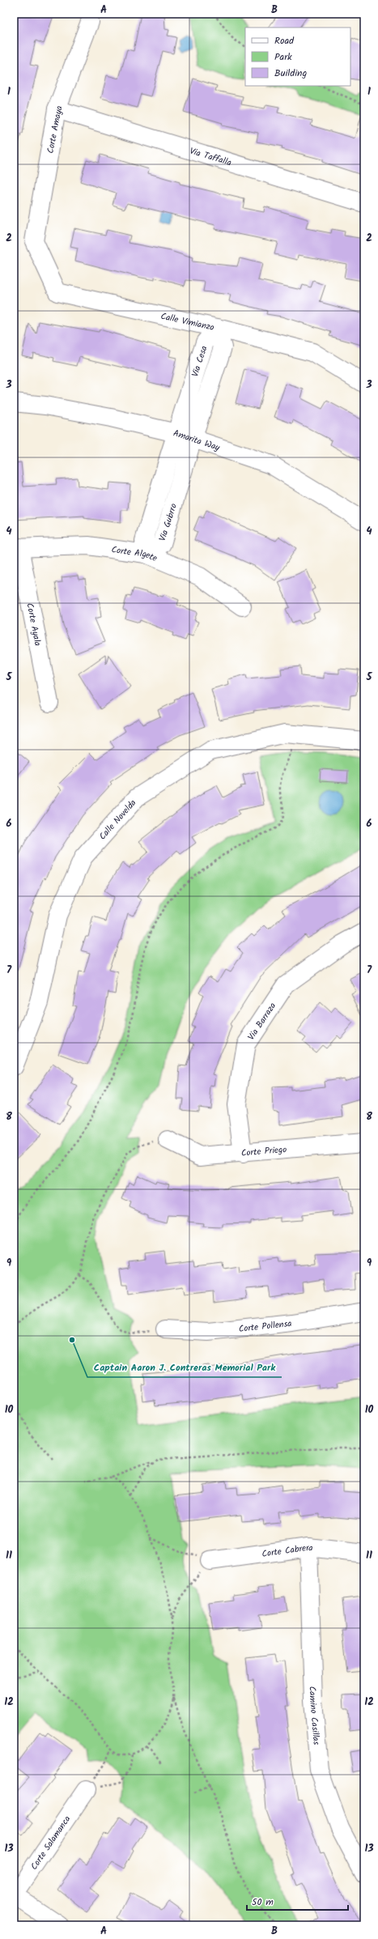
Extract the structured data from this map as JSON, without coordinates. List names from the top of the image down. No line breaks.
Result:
{"streets":{"street":["Corte Amaya","Via Taffalla","Calle Vimianzo","Via Cesa","Amarita Way","Via Gubrro","Corte Algete","Corte Ayala","Calle Novelda","Via Barraza","Corte Priego","Corte Pollensa","Corte Cabrera","Camino Casillas","Corte Salamanca"]},"crossings":[["Corte Amaya","Via Taffalla"],["Corte Amaya","Calle Vimianzo"],["Calle Vimianzo","Via Cesa"],["Via Cesa","Amarita Way"],["Via Cesa","Via Gubrro"],["Amarita Way","Via Gubrro"],["Via Gubrro","Corte Algete"],["Corte Algete","Corte Ayala"],["Via Barraza","Corte Priego"],["Corte Cabrera","Camino Casillas"]],"places":["Captain Aaron J. Contreras Memorial Park"],"legend":["Road","Park","Building"],"scale_bar":"50 m","grid":{"columns":["A","B"],"rows":["1","2","3","4","5","6","7","8","9","10","11","12","13"]}}
